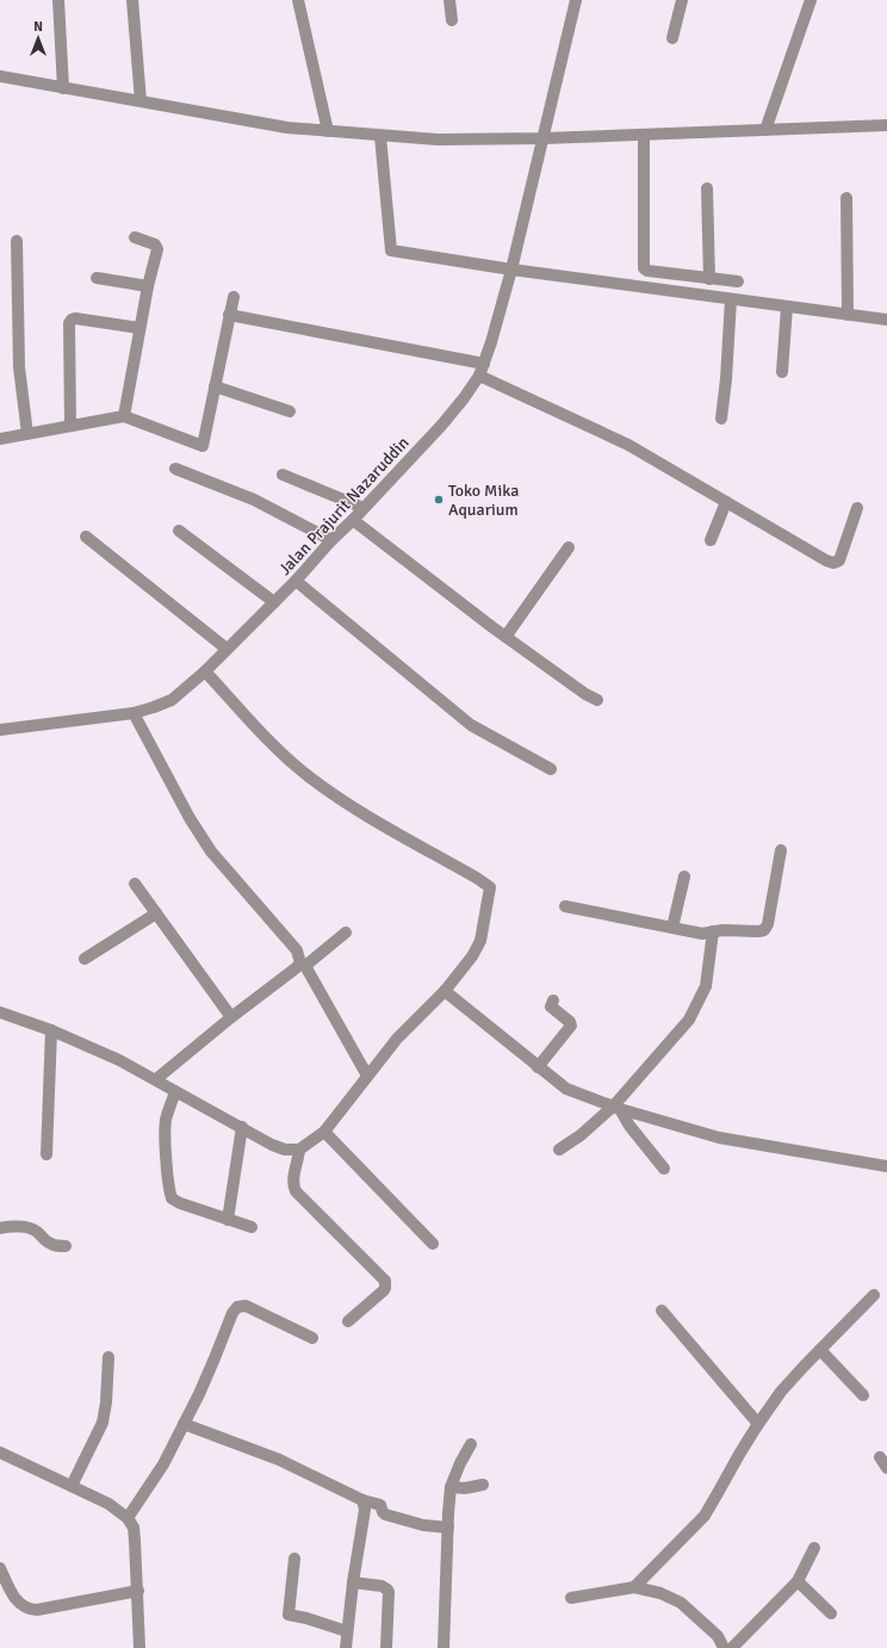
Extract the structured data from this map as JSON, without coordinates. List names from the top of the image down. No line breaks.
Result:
{"streets":{"street":["Jalan Prajurit Nazaruddin"]},"places":["Toko Mika Aquarium"],"north":"top"}
